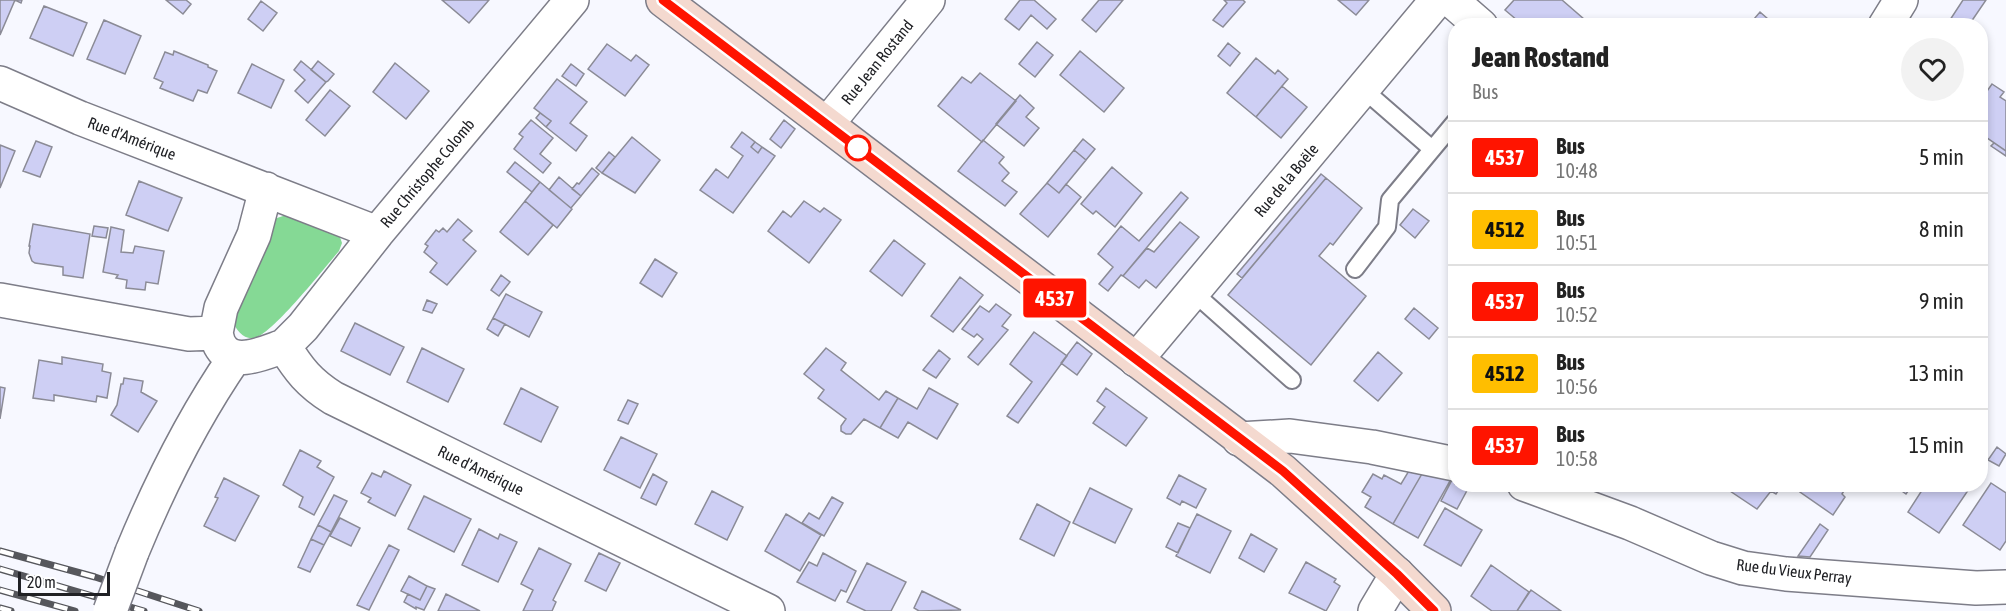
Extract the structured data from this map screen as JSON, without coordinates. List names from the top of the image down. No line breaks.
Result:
{"streets":{"street":["Rue Jean Rostand","Rue d'Amérique","Rue Christophe Colomb","Rue de la Boële","Rue du Vieux Perray"]},"crossings":[["Rue d'Amérique","Rue Christophe Colomb"]],"lines":["bus line 4537"],"scale_bar":"20 m","page":{"on_map":"4537","heading":["Jean Rostand","Bus"],"list":[{"mark":"4537","name":"Bus","note":"10:48","value":"5 min"},{"mark":"4512","name":"Bus","note":"10:51","value":"8 min"},{"mark":"4537","name":"Bus","note":"10:52","value":"9 min"},{"mark":"4512","name":"Bus","note":"10:56","value":"13 min"},{"mark":"4537","name":"Bus","note":"10:58","value":"15 min"}],"scale":"20 m"}}
